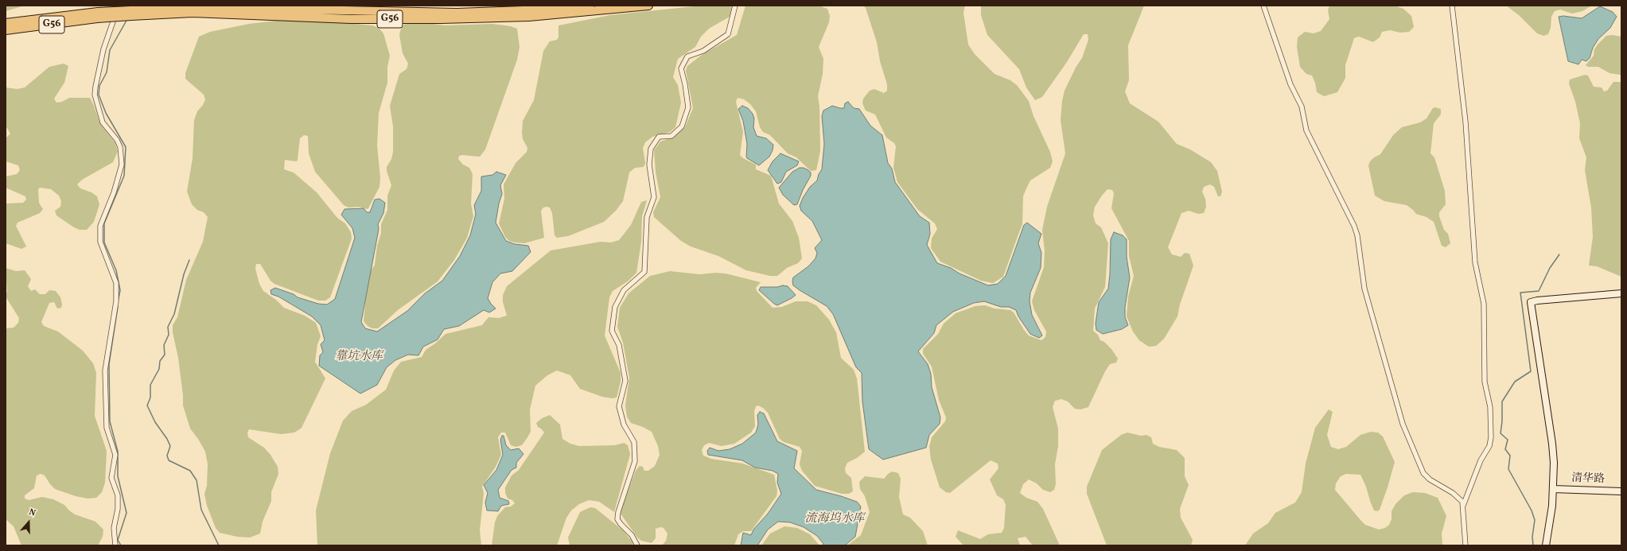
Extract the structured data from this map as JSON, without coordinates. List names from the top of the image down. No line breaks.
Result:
{"streets":{"highway":["G56"],"street":["清华路"]},"water":["靠坑水库","流海坞水库"],"north":"top"}
